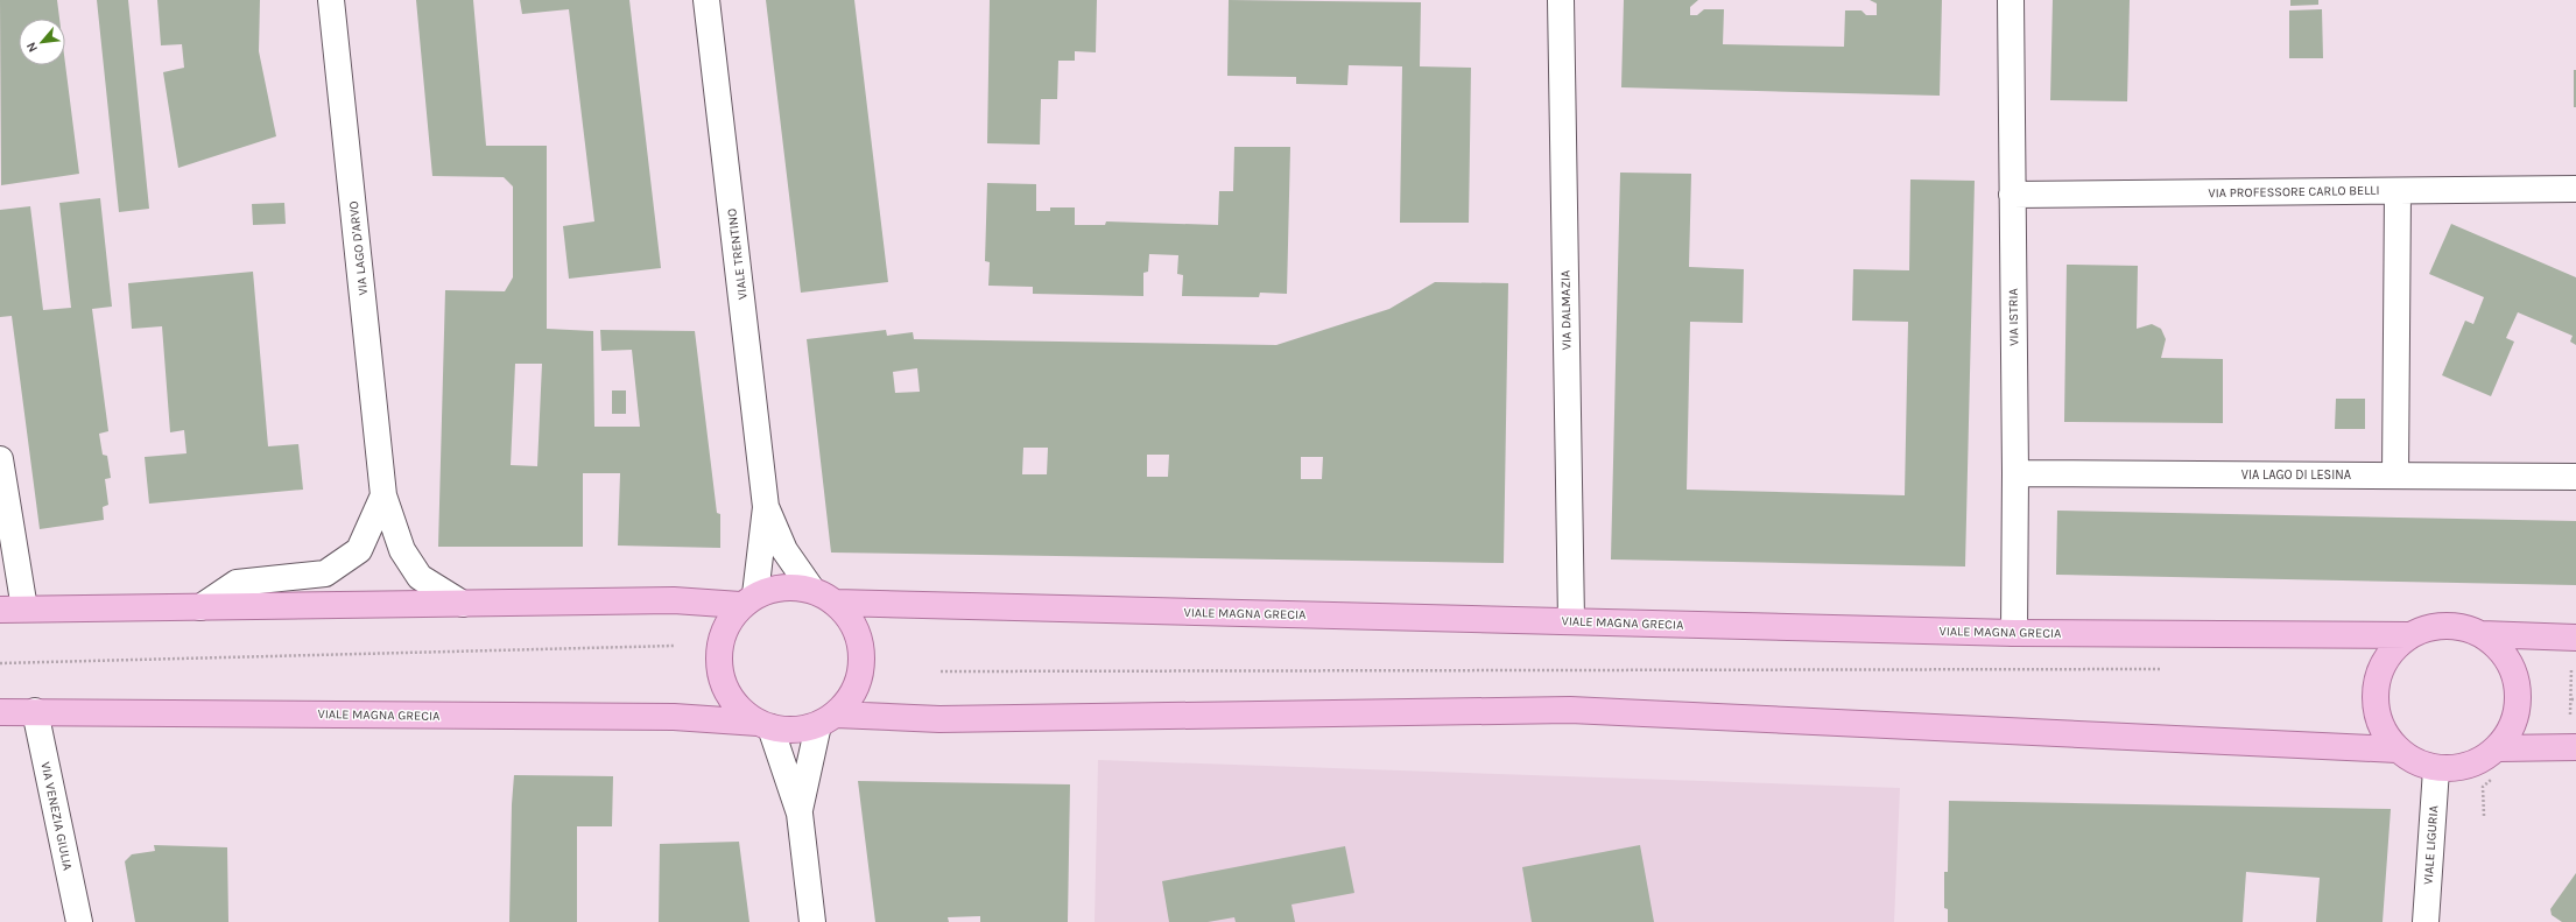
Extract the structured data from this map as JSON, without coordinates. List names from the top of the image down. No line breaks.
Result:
{"streets":{"main road":["VIALE MAGNA GRECIA"],"street":["VIA PROFESSORE CARLO BELLI","VIA LAGO D'ARVO","VIALE TRENTINO","VIA DALMAZIA","VIA ISTRIA","VIA LAGO DI LESINA","VIA VENEZIA GIULIA","VIALE LIGURIA"]},"crossings":[["VIA PROFESSORE CARLO BELLI","VIA ISTRIA"],["VIALE TRENTINO","VIALE MAGNA GRECIA"],["VIA DALMAZIA","VIALE MAGNA GRECIA"],["VIA ISTRIA","VIA LAGO DI LESINA"],["VIA ISTRIA","VIALE MAGNA GRECIA"],["VIALE MAGNA GRECIA","VIA VENEZIA GIULIA"],["VIALE MAGNA GRECIA","VIALE LIGURIA"]],"north":"bottom left"}
